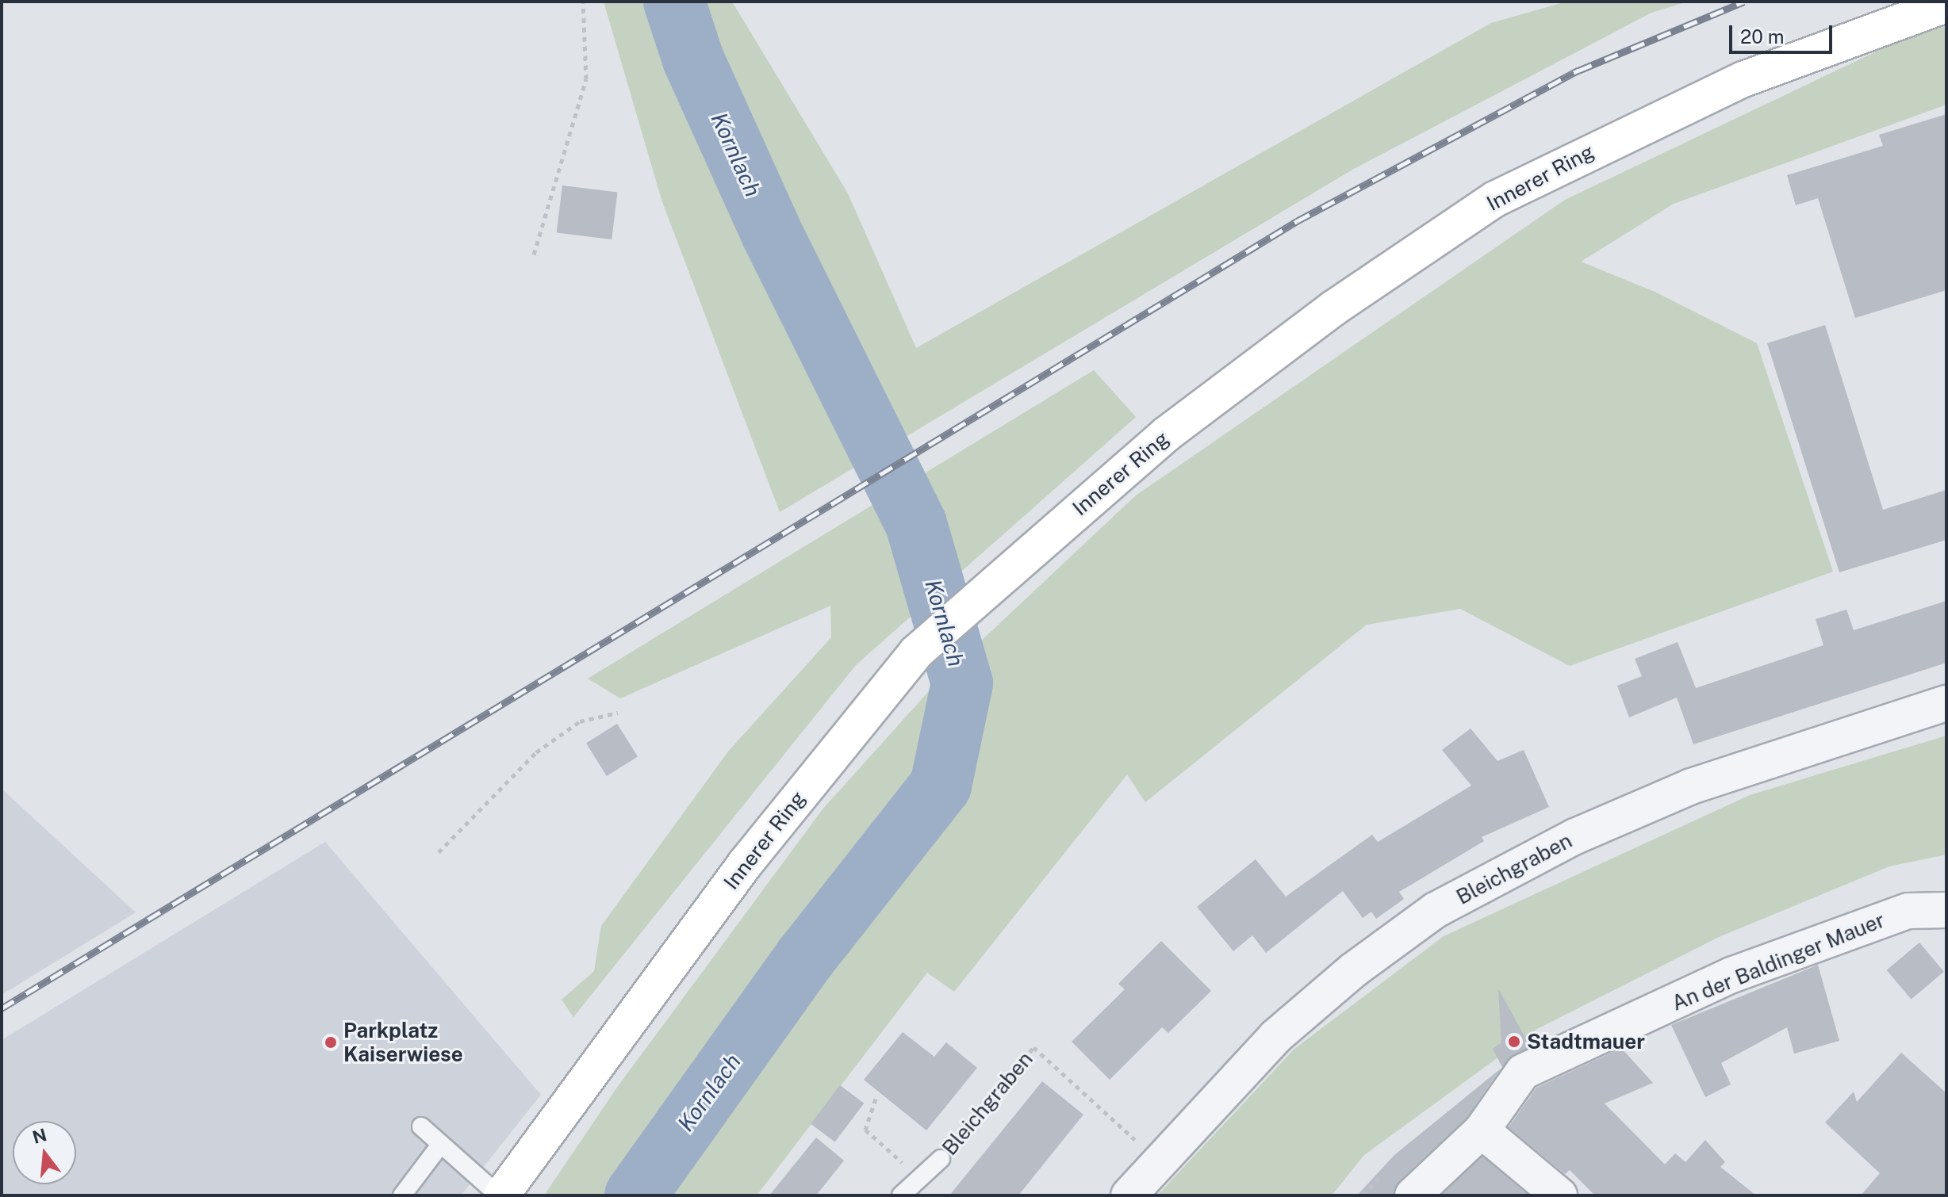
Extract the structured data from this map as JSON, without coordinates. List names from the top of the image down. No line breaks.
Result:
{"streets":{"main road":["Innerer Ring"],"street":["Bleichgraben","An der Baldinger Mauer"]},"water":["Kornlach"],"places":["Stadtmauer","Parkplatz Kaiserwiese"],"scale_bar":"20 m","north":"top"}
